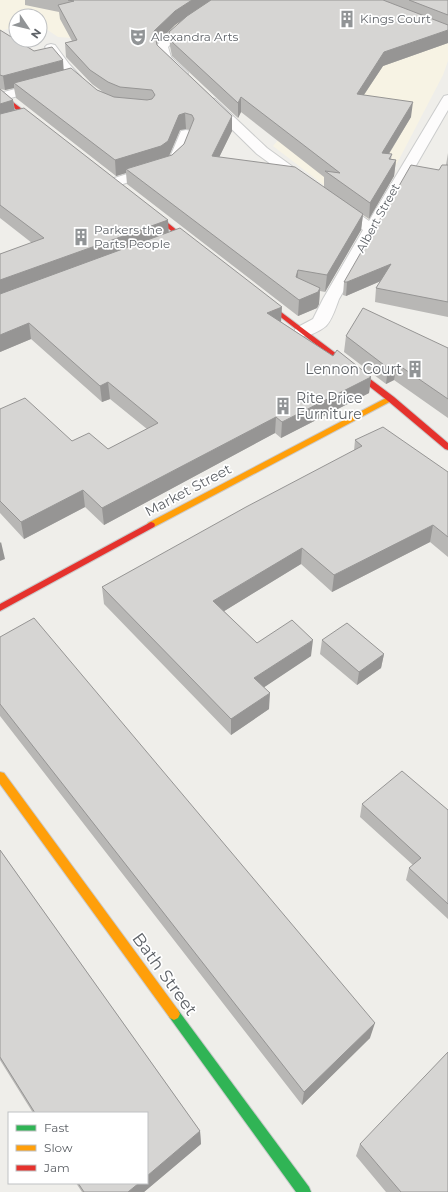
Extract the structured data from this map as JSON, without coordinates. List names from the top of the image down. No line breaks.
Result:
{"streets":{"street":["Albert Street","Market Street","Bath Street"]},"places":{"building":["Kings Court","Parkers the Parts People","Lennon Court","Rite Price Furniture"],"theatre":["Alexandra Arts"]},"legend":["Fast","Slow","Jam"],"north":"bottom right"}
